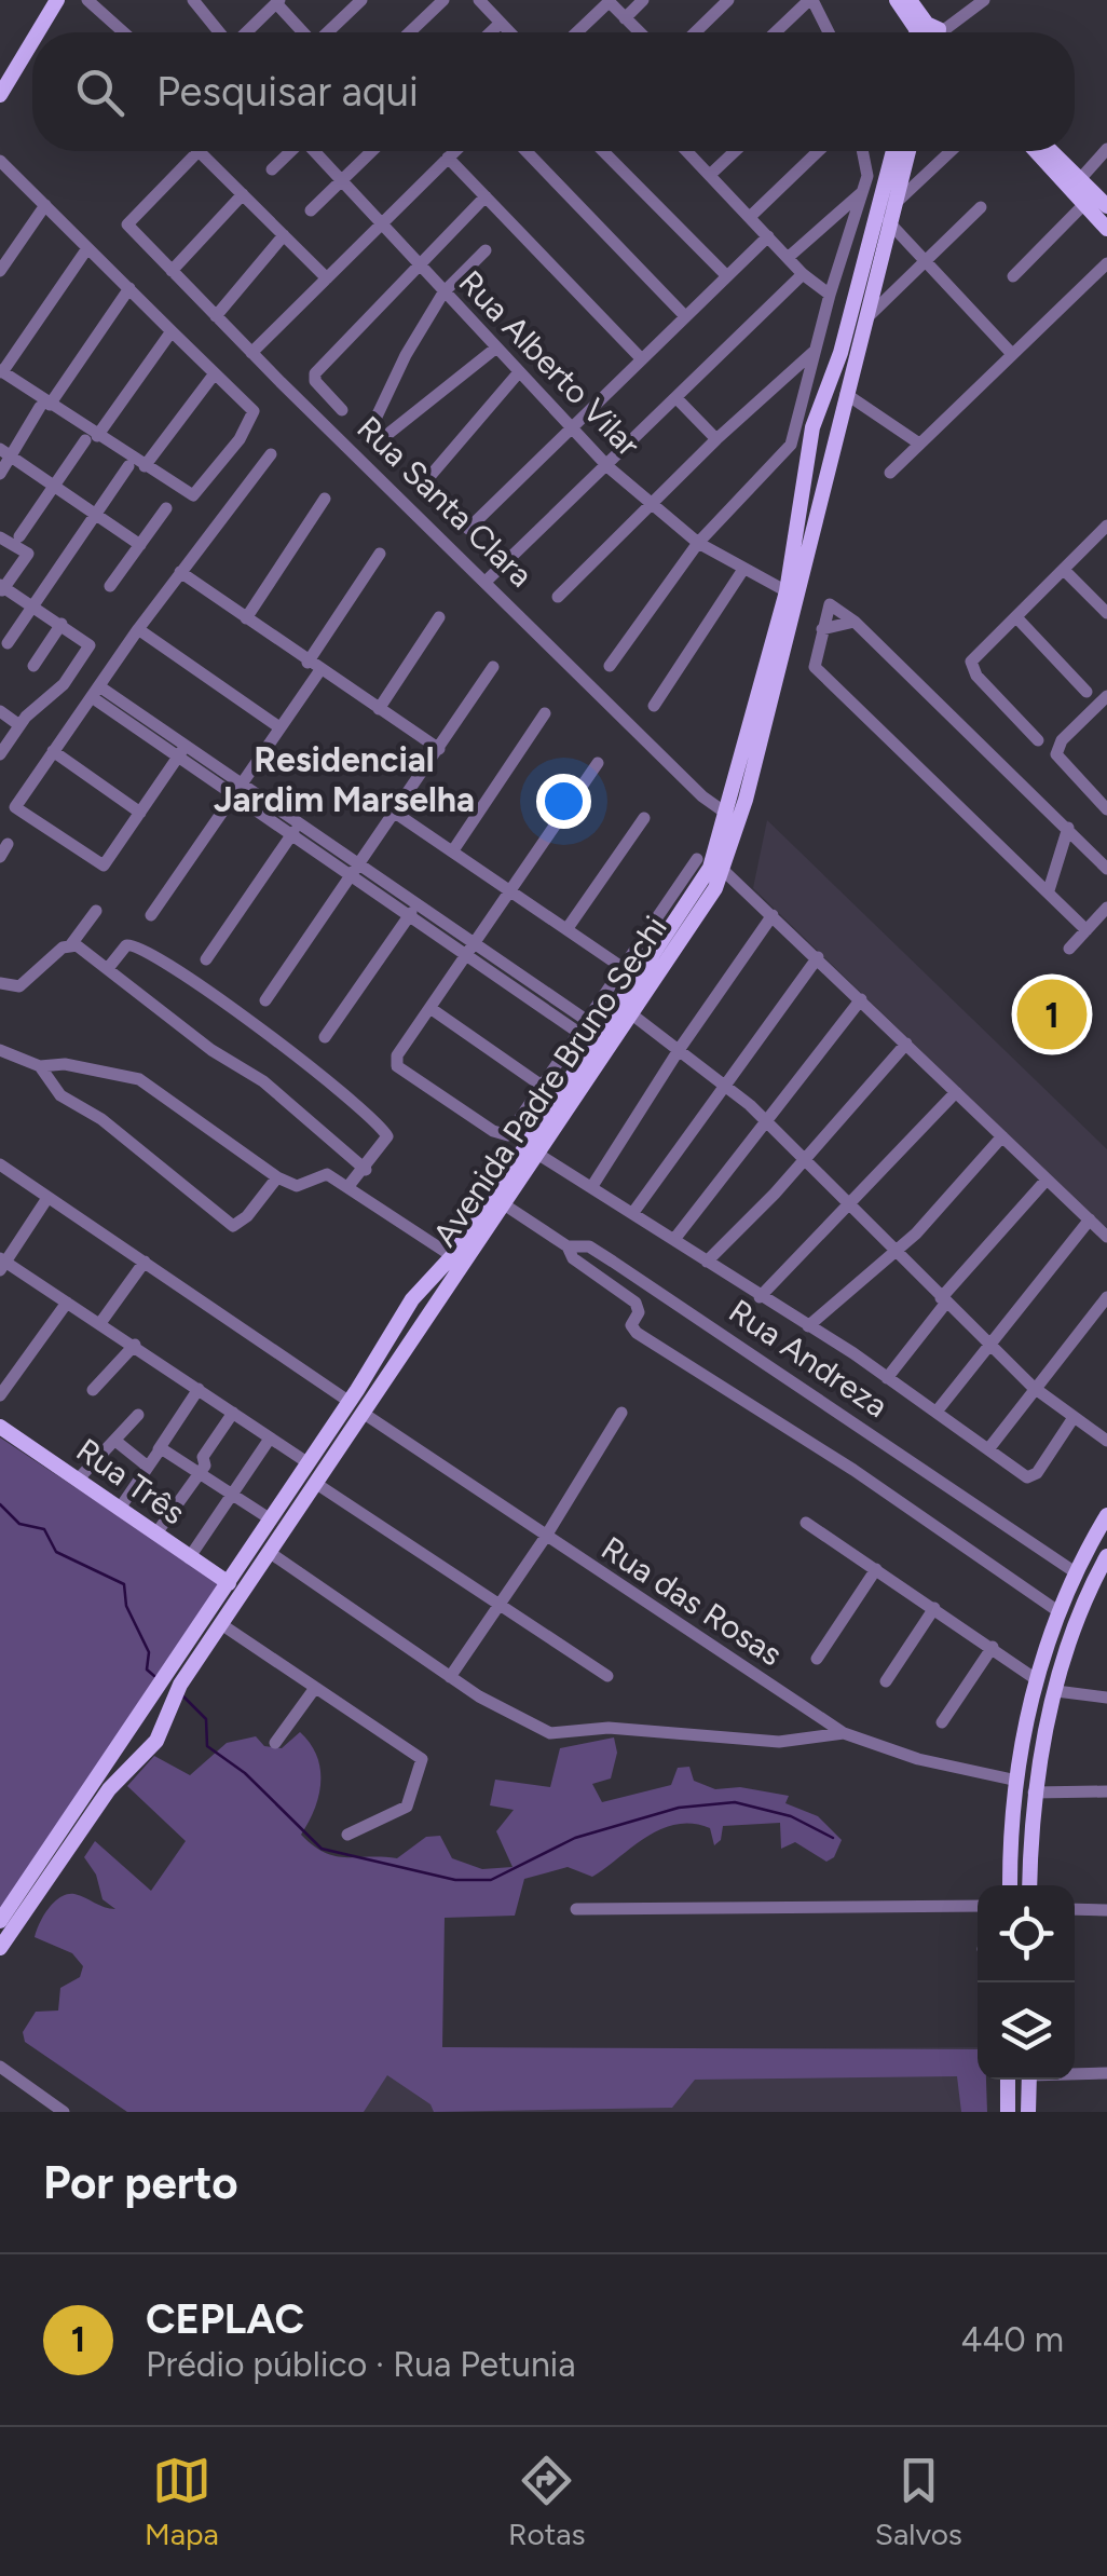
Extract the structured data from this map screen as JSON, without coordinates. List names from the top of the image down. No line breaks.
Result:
{"streets":{"main road":["Avenida Padre Bruno Sechi","Rua Três"],"street":["Rua Alberto Vilar","Rua Santa Clara","Rua Andreza","Rua das Rosas"]},"crossings":[["Rua Alberto Vilar","Avenida Padre Bruno Sechi"],["Rua Santa Clara","Avenida Padre Bruno Sechi"],["Avenida Padre Bruno Sechi","Rua Andreza"],["Avenida Padre Bruno Sechi","Rua Três"],["Avenida Padre Bruno Sechi","Rua das Rosas"]],"districts":["Residencial Jardim Marselha"],"page":{"search":"Pesquisar aqui","pins":"1","heading":"Por perto","list":[{"mark":"1","name":"CEPLAC","note":"Prédio público · Rua Petunia","value":"440 m"}],"nav":["Mapa","Rotas","Salvos"]}}
